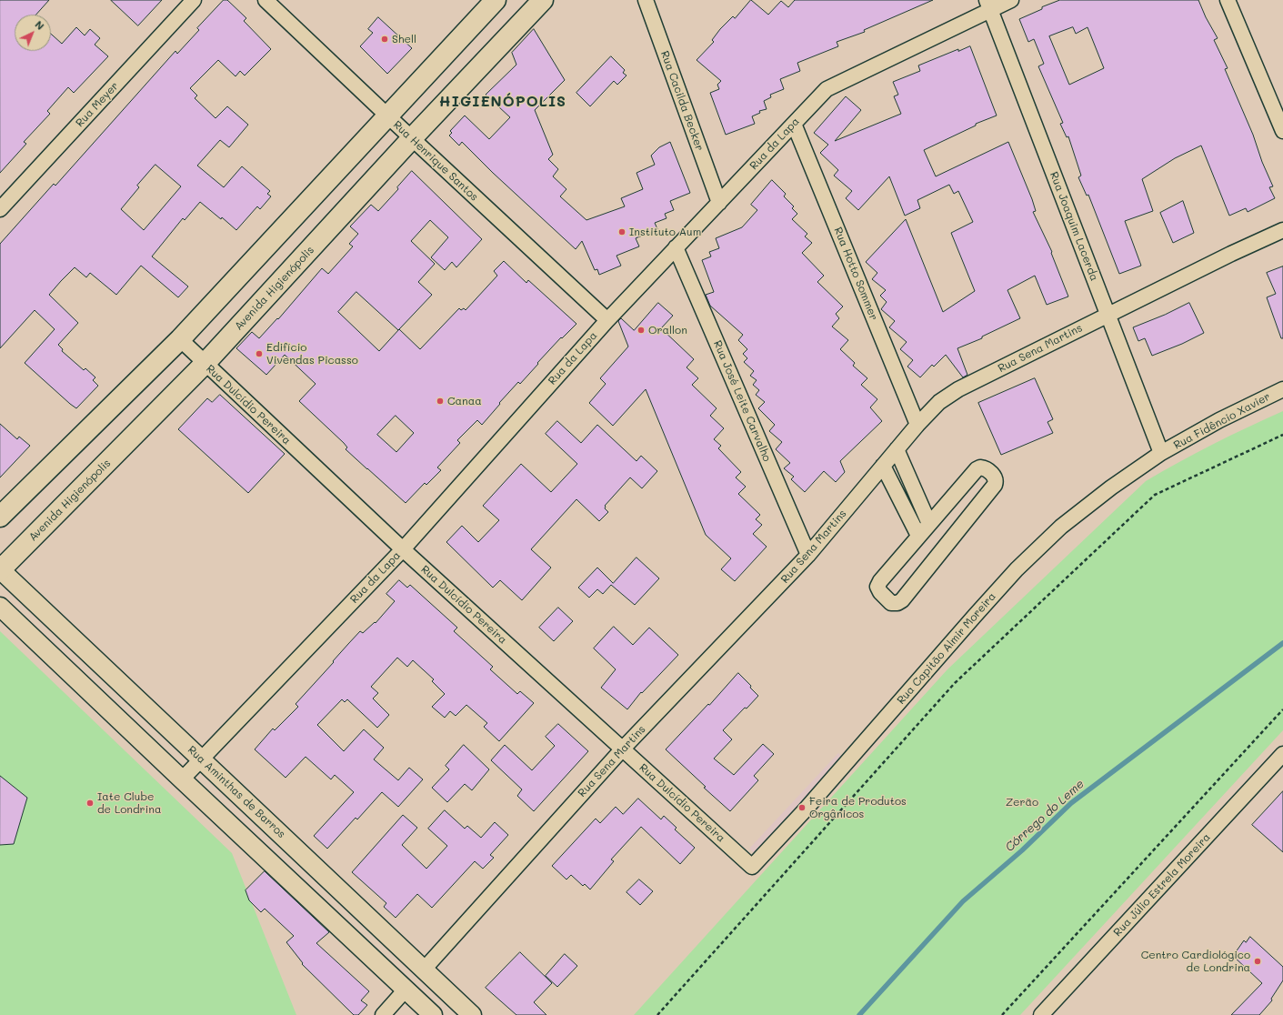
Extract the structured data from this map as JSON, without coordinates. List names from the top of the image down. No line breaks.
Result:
{"streets":{"main road":["Avenida Higienópolis"],"street":["Rua Cacilda Becker","Rua Meyer","Rua da Lapa","Rua Henrique Santos","Rua Joaquim Lacerda","Rua Hotto Sommer","Rua Sena Martins","Rua José Leite Carvalho","Rua Dulcídio Pereira","Rua Fidêncio Xavier","Rua Capitão Almir Moreira","Rua Aminthas de Barros","Rua Júlio Estrela Moreira"]},"crossings":[["Rua Cacilda Becker","Rua da Lapa"],["Rua da Lapa","Rua Henrique Santos"],["Rua da Lapa","Rua Joaquim Lacerda"],["Rua da Lapa","Rua Hotto Sommer"],["Rua da Lapa","Rua José Leite Carvalho"],["Rua da Lapa","Rua Dulcídio Pereira"],["Rua da Lapa","Rua Aminthas de Barros"],["Rua Henrique Santos","Avenida Higienópolis"],["Rua Joaquim Lacerda","Rua Sena Martins"],["Rua Joaquim Lacerda","Rua Fidêncio Xavier"],["Rua Joaquim Lacerda","Rua Capitão Almir Moreira"],["Rua Hotto Sommer","Rua Sena Martins"],["Avenida Higienópolis","Rua Dulcídio Pereira"],["Avenida Higienópolis","Rua Aminthas de Barros"],["Rua Sena Martins","Rua José Leite Carvalho"],["Rua Sena Martins","Rua Dulcídio Pereira"],["Rua Sena Martins","Rua Aminthas de Barros"],["Rua Dulcídio Pereira","Rua Capitão Almir Moreira"],["Rua Fidêncio Xavier","Rua Capitão Almir Moreira"]],"districts":["HIGIENÓPOLIS"],"water":["Córrego do Leme"],"parks":["Zerão"],"places":["Shell","Instituto Aum","Orallon","Edifício Vivendas Picasso","Canaa","Iate Clube de Londrina","Feira de Produtos Orgânicos","Centro Cardiológico de Londrina"],"north":"top right"}
